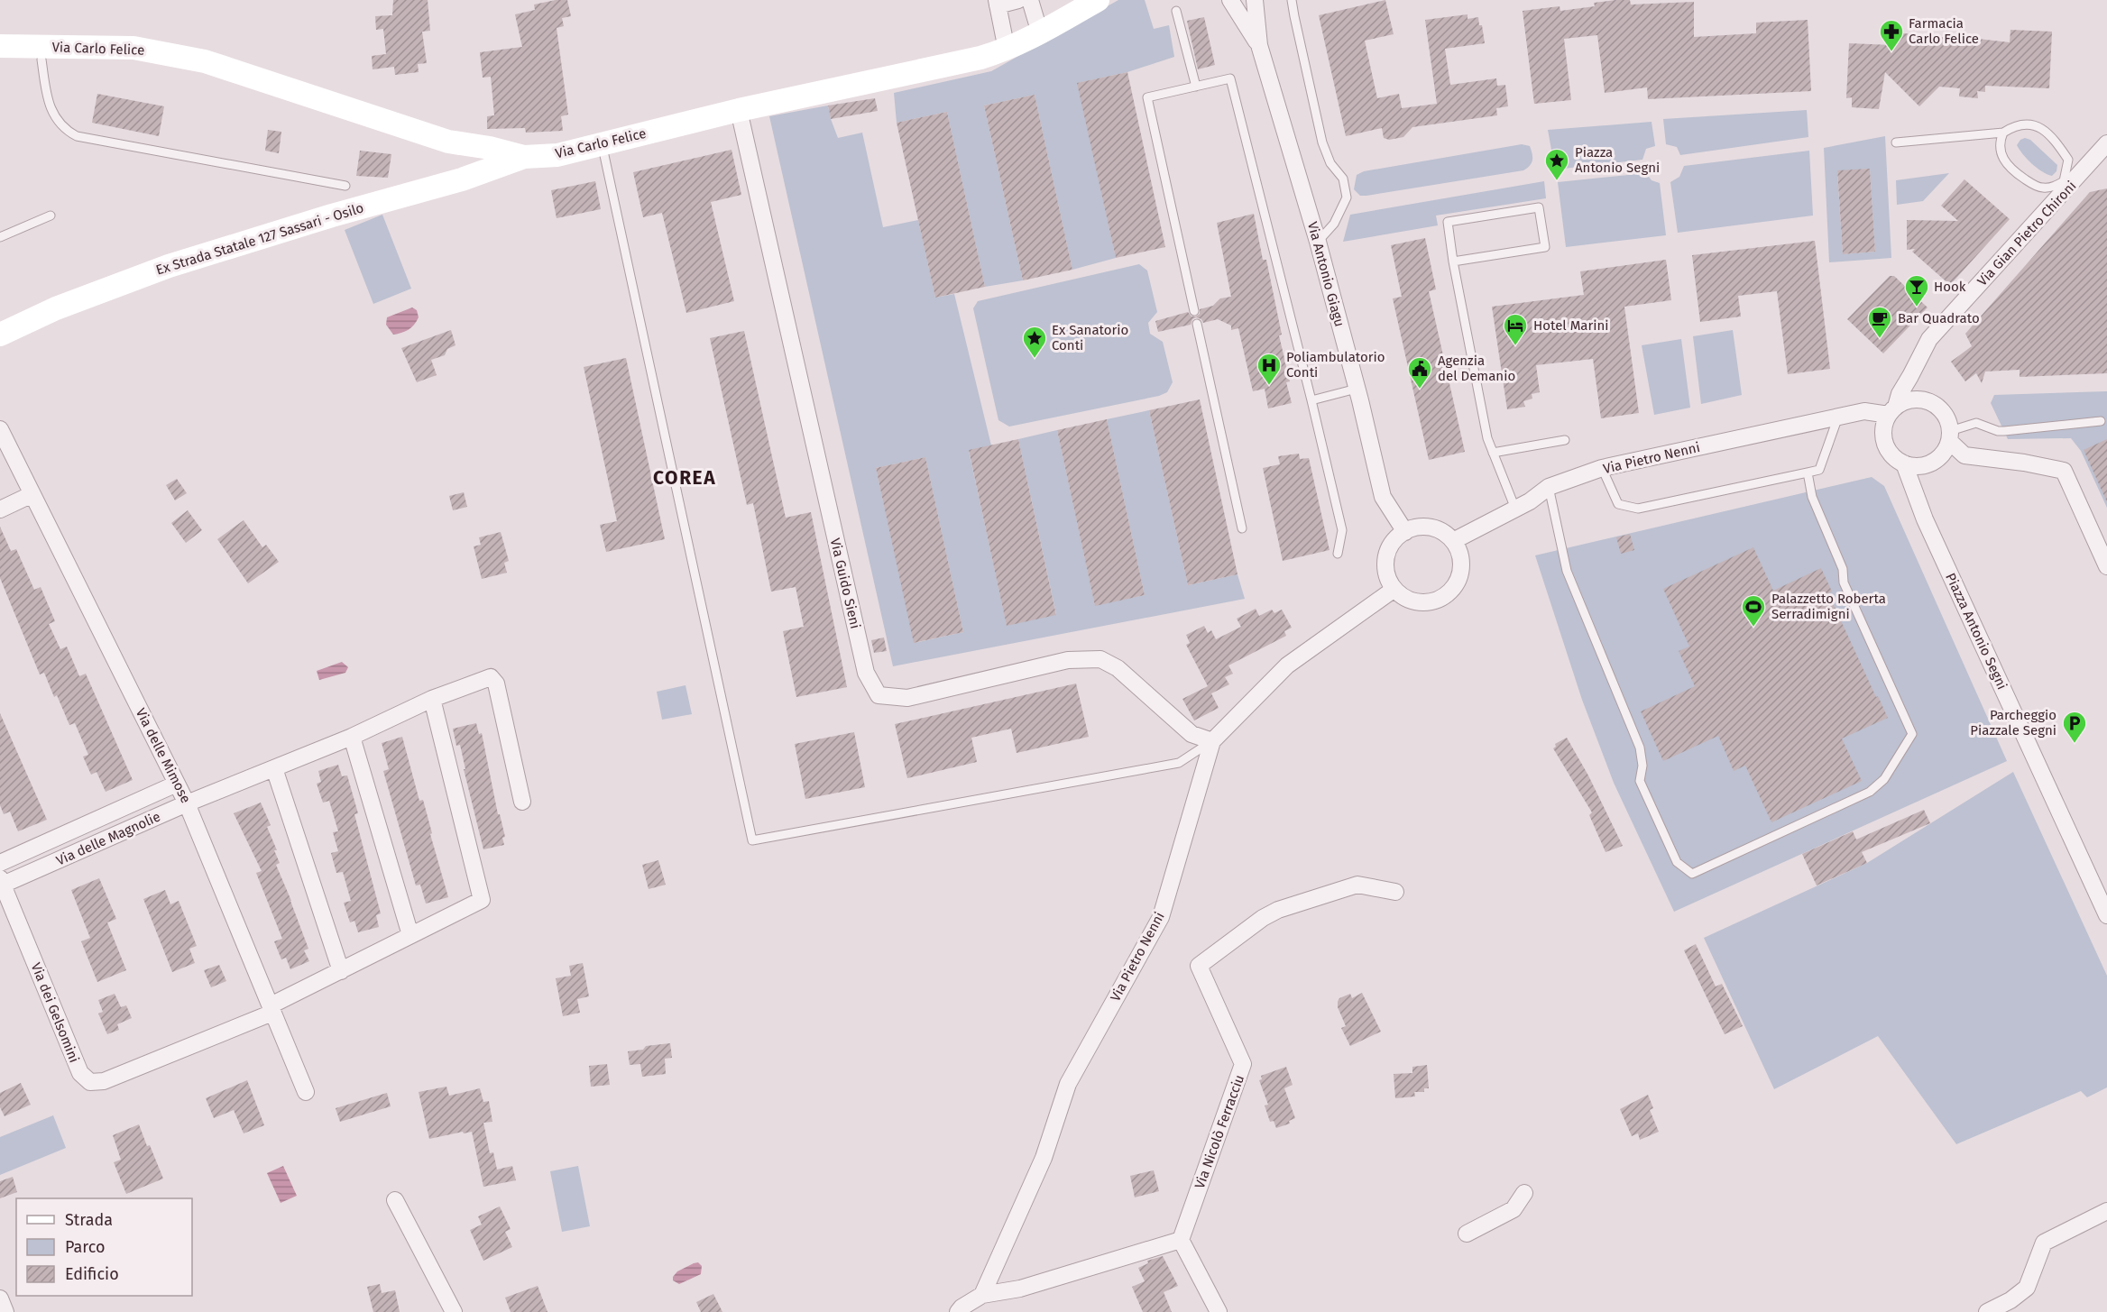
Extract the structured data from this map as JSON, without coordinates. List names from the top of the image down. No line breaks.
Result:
{"streets":{"main road":["Via Carlo Felice","Ex Strada Statale 127 Sassari - Osilo"],"street":["Via Gian Pietro Chironi","Via Antonio Giagu","Via Pietro Nenni","Via Guido Sieni","Piazza Antonio Segni","Via delle Mimose","Via delle Magnolie","Via dei Gelsomini","Via Nicolò Ferracciu"]},"crossings":[["Via Carlo Felice","Ex Strada Statale 127 Sassari - Osilo"],["Via Carlo Felice","Via Guido Sieni"],["Via Gian Pietro Chironi","Via Pietro Nenni"],["Via Gian Pietro Chironi","Piazza Antonio Segni"],["Via Antonio Giagu","Via Pietro Nenni"],["Via Pietro Nenni","Via Guido Sieni"],["Via Pietro Nenni","Piazza Antonio Segni"],["Via delle Mimose","Via delle Magnolie"],["Via delle Mimose","Via dei Gelsomini"],["Via delle Magnolie","Via dei Gelsomini"]],"districts":["COREA"],"places":{"pharmacy":["Farmacia Carlo Felice"],"place":["Piazza Antonio Segni","Ex Sanatorio Conti"],"bar":["Hook"],"cafe":["Bar Quadrato"],"hotel":["Hotel Marini"],"hospital":["Poliambulatorio Conti"],"public building":["Agenzia del Demanio"],"sports":["Palazzetto Roberta Serradimigni"],"parking":["Parcheggio Piazzale Segni"]},"legend":["Strada","Parco","Edificio"]}
